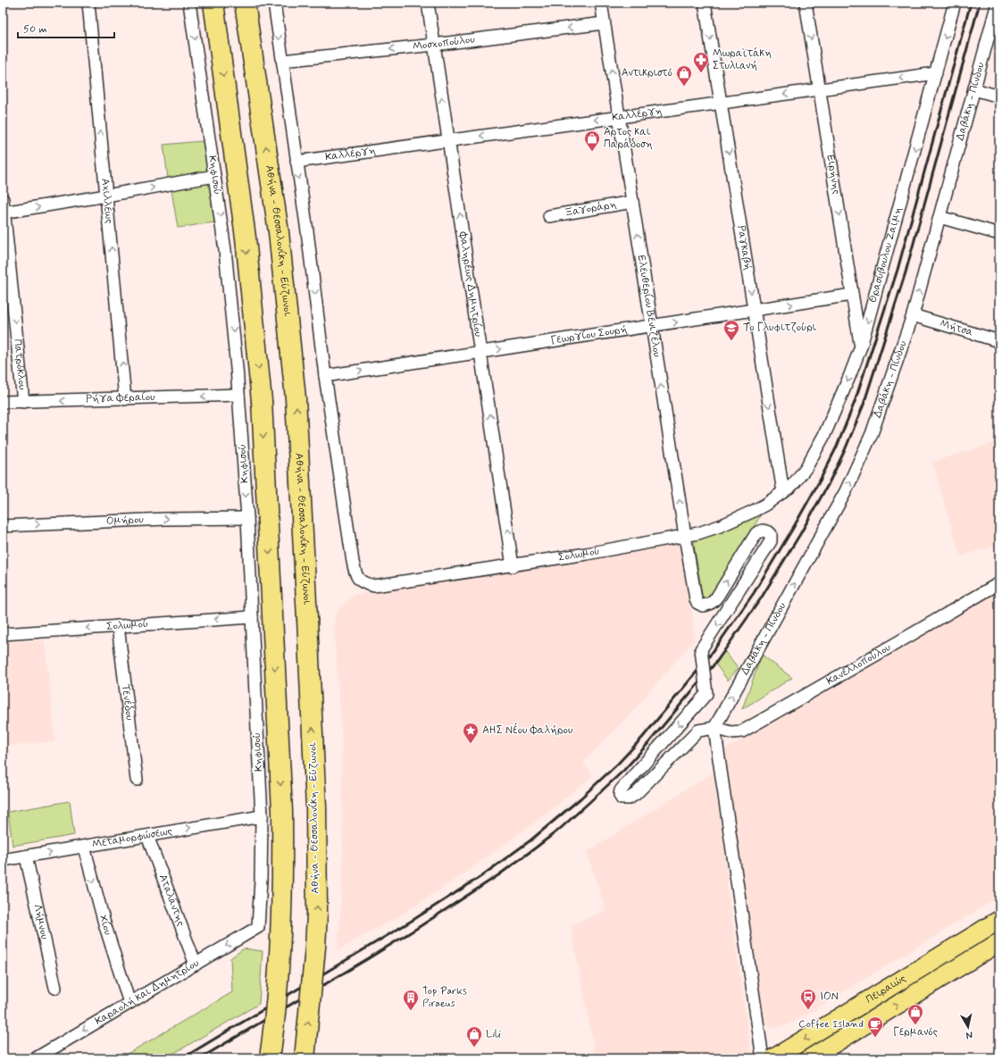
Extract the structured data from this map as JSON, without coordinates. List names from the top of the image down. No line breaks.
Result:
{"streets":{"highway":["Αθήνα - Θεσσαλονίκη - Εύζωνοι"],"main road":["Πειραιώς"],"street":["Μοσχοπούλου","Δαβάκη - Πίνδου","Καλλέργη","Κηφισού","Ειρήνης","Αχιλλέως","Ξαγοράρη","Ραγκαβή","Θρασύβουλου Ζαΐμη","Φαληρέως Δημητρίου","Ελευθερίου Βενιζέλου","Μήτσα","Γεωργίου Σουρή","Πατρόκλου","Ρήγα Φεραίου","Ομήρου","Σολωμού","Κανελλοπούλου","Τενέδου","Μεταμορφώσεως","Αταλάντης","Λήμνου","Χίου","Καραολή και Δημητρίου"]},"crossings":[["Μοσχοπούλου","Φαληρέως Δημητρίου"],["Μοσχοπούλου","Ελευθερίου Βενιζέλου"],["Δαβάκη - Πίνδου","Ελευθερίου Βενιζέλου"],["Δαβάκη - Πίνδου","Μήτσα"],["Δαβάκη - Πίνδου","Κανελλοπούλου"],["Καλλέργη","Ειρήνης"],["Καλλέργη","Ραγκαβή"],["Καλλέργη","Θρασύβουλου Ζαΐμη"],["Καλλέργη","Φαληρέως Δημητρίου"],["Καλλέργη","Ελευθερίου Βενιζέλου"],["Κηφισού","Ρήγα Φεραίου"],["Κηφισού","Ομήρου"],["Κηφισού","Σολωμού"],["Κηφισού","Μεταμορφώσεως"],["Κηφισού","Καραολή και Δημητρίου"],["Ειρήνης","Θρασύβουλου Ζαΐμη"],["Ειρήνης","Γεωργίου Σουρή"],["Αχιλλέως","Ρήγα Φεραίου"],["Ξαγοράρη","Ελευθερίου Βενιζέλου"],["Ραγκαβή","Θρασύβουλου Ζαΐμη"],["Ραγκαβή","Γεωργίου Σουρή"],["Ραγκαβή","Σολωμού"],["Θρασύβουλου Ζαΐμη","Σολωμού"],["Φαληρέως Δημητρίου","Γεωργίου Σουρή"],["Φαληρέως Δημητρίου","Σολωμού"],["Ελευθερίου Βενιζέλου","Γεωργίου Σουρή"],["Ελευθερίου Βενιζέλου","Σολωμού"],["Ελευθερίου Βενιζέλου","Κανελλοπούλου"],["Γεωργίου Σουρή","Σολωμού"],["Πατρόκλου","Ρήγα Φεραίου"],["Σολωμού","Τενέδου"],["Μεταμορφώσεως","Αταλάντης"],["Μεταμορφώσεως","Λήμνου"],["Μεταμορφώσεως","Χίου"],["Αταλάντης","Καραολή και Δημητρίου"],["Χίου","Καραολή και Δημητρίου"]],"one_way":["Μοσχοπούλου","Δαβάκη - Πίνδου","Καλλέργη","Ειρήνης","Αχιλλέως","Ραγκαβή","Θρασύβουλου Ζαΐμη","Φαληρέως Δημητρίου","Γεωργίου Σουρή","Πατρόκλου","Ρήγα Φεραίου","Ομήρου","Μεταμορφώσεως","Χίου","Καραολή και Δημητρίου"],"places":{"pharmacy":["Μωραϊτάκη Στυλιανή"],"shop":["Αντικριστό","Άρτος και Παράδοση","Γερμανός","Lili"],"school or university":["Το Γλυφιτζούρι"],"place":["ΑΗΣ Νέου Φαλήρου"],"bus stop":["ΙΟΝ"],"building":["Top Parks Piraeus"],"cafe":["Coffee Island"]},"scale_bar":"50 m","north":"bottom"}
